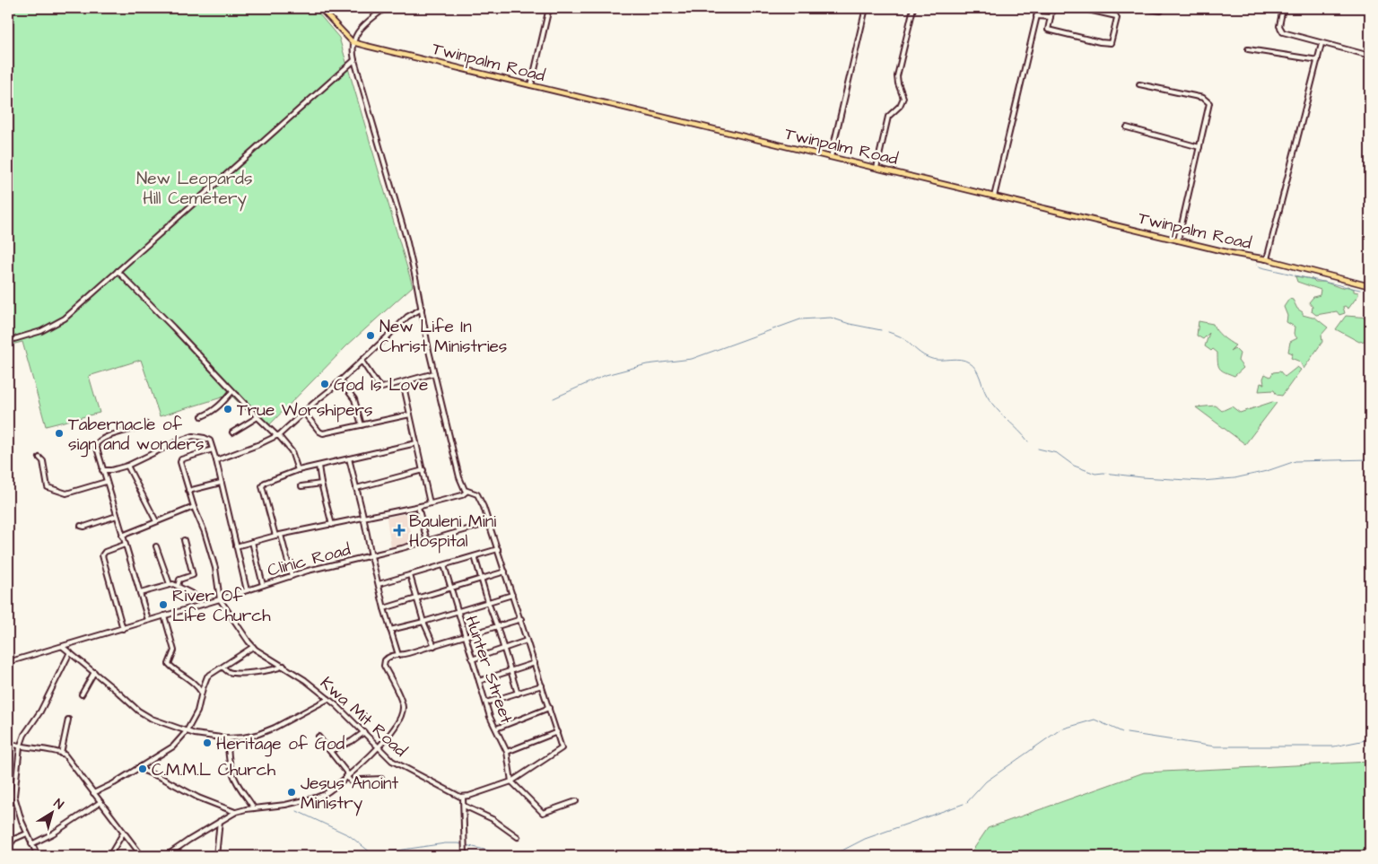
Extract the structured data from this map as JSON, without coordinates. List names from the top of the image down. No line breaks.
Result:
{"streets":{"main road":["Twinpalm Road"],"street":["Clinic Road","Hunter Street","Kwa Mit Road"]},"crossings":[["Clinic Road","Kwa Mit Road"]],"parks":["New Leopards Hill Cemetery"],"places":{"other":["New Life In Christ Ministries","God Is Love","True Worshipers","Tabernacle of sign and wonders","River Of Life Church","Heritage of God","C.M.M.L Church","Jesus Anoint Ministry"],"health":["Bauleni Mini Hospital"]},"north":"top right"}
